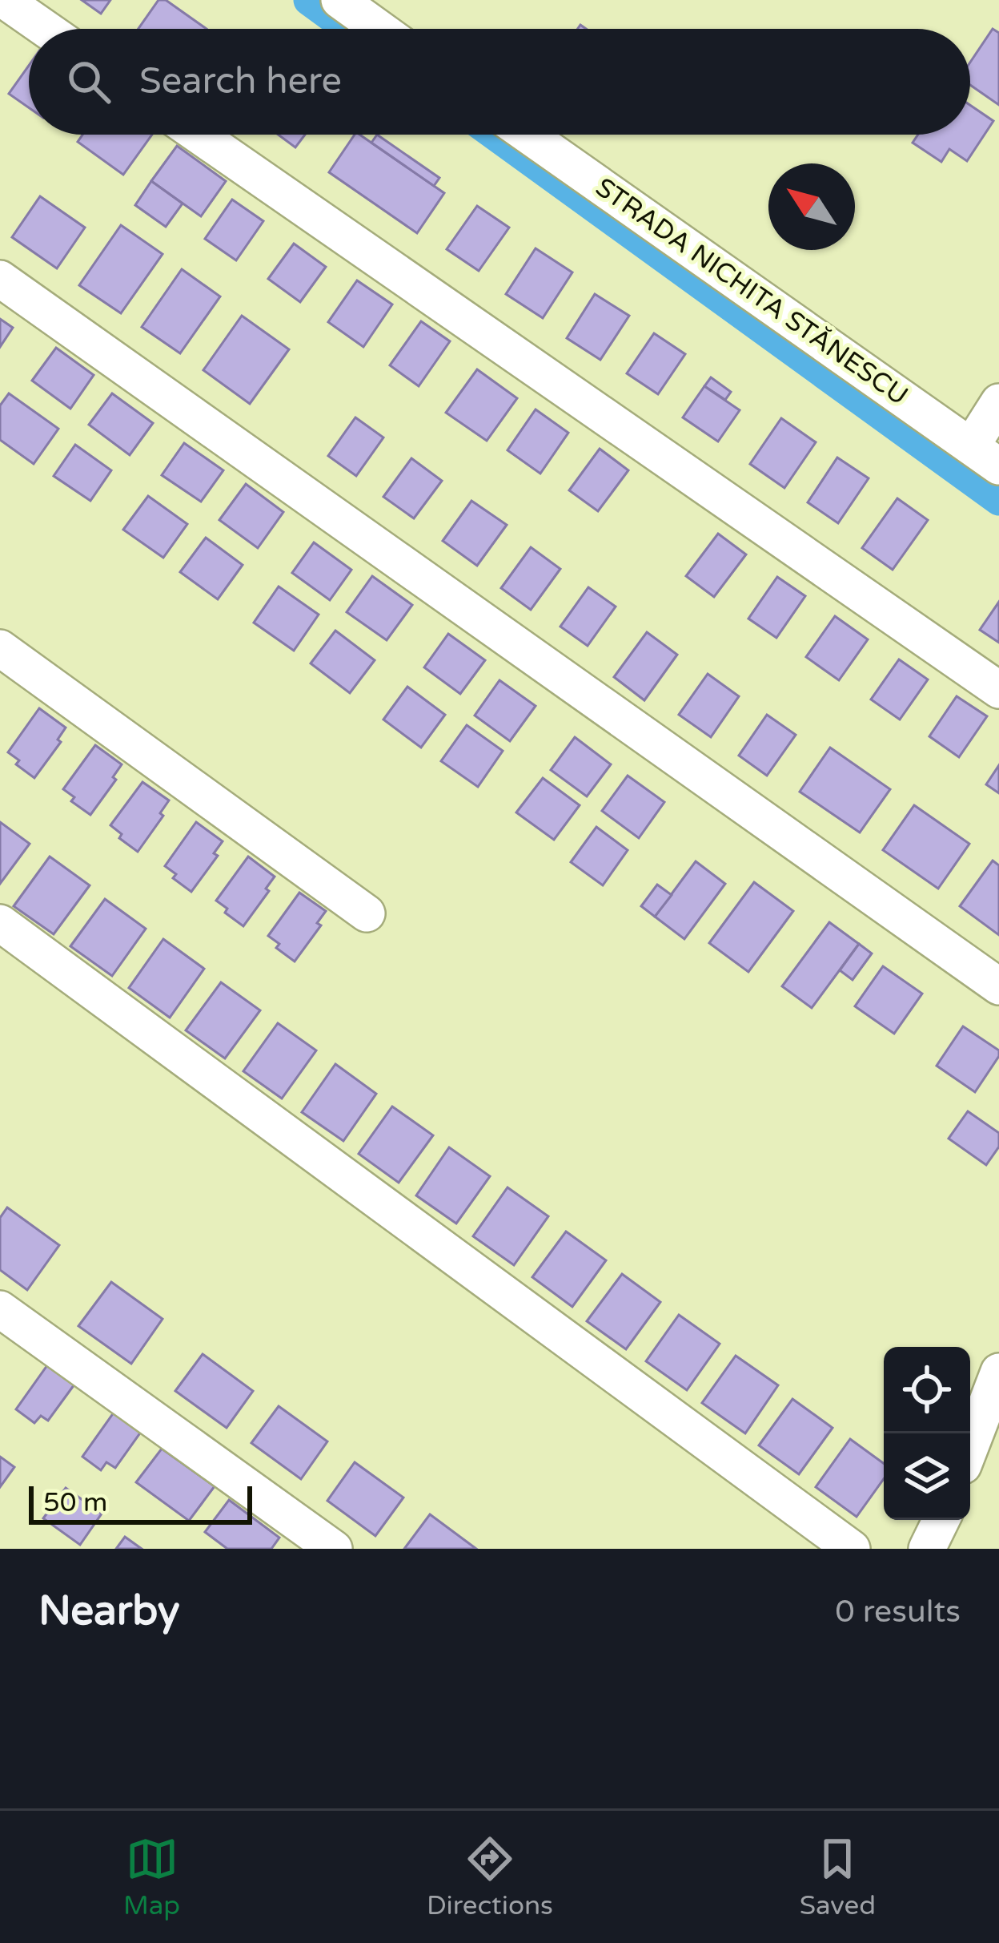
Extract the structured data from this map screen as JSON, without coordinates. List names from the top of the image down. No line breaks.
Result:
{"streets":{"street":["STRADA NICHITA STĂNESCU"]},"scale_bar":"50 m","north":"top left","page":{"search":"Search here","scale":"50 m","heading":["Nearby","0 results"],"nav":["Map","Directions","Saved"]}}
